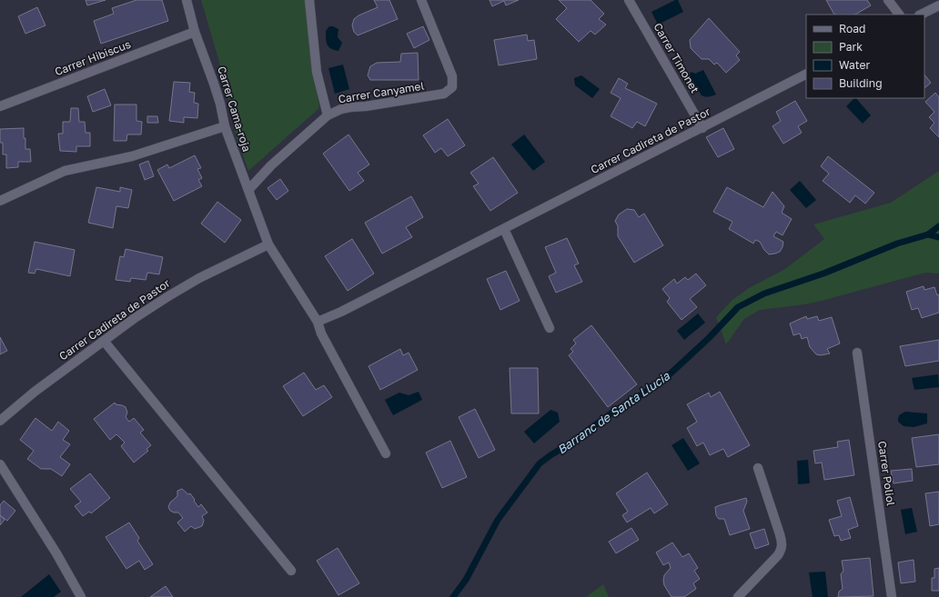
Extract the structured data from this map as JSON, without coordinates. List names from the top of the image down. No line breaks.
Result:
{"streets":{"street":["Carrer Hibiscus","Carrer Timonet","Carrer Canyamel","Carrer Cama-roja","Carrer Cadireta de Pastor","Carrer Poliol"]},"crossings":[["Carrer Hibiscus","Carrer Cama-roja"],["Carrer Timonet","Carrer Cadireta de Pastor"],["Carrer Canyamel","Carrer Cama-roja"],["Carrer Cama-roja","Carrer Cadireta de Pastor"]],"water":["Barranc de Santa Llucia"],"legend":["Road","Park","Water","Building"]}
